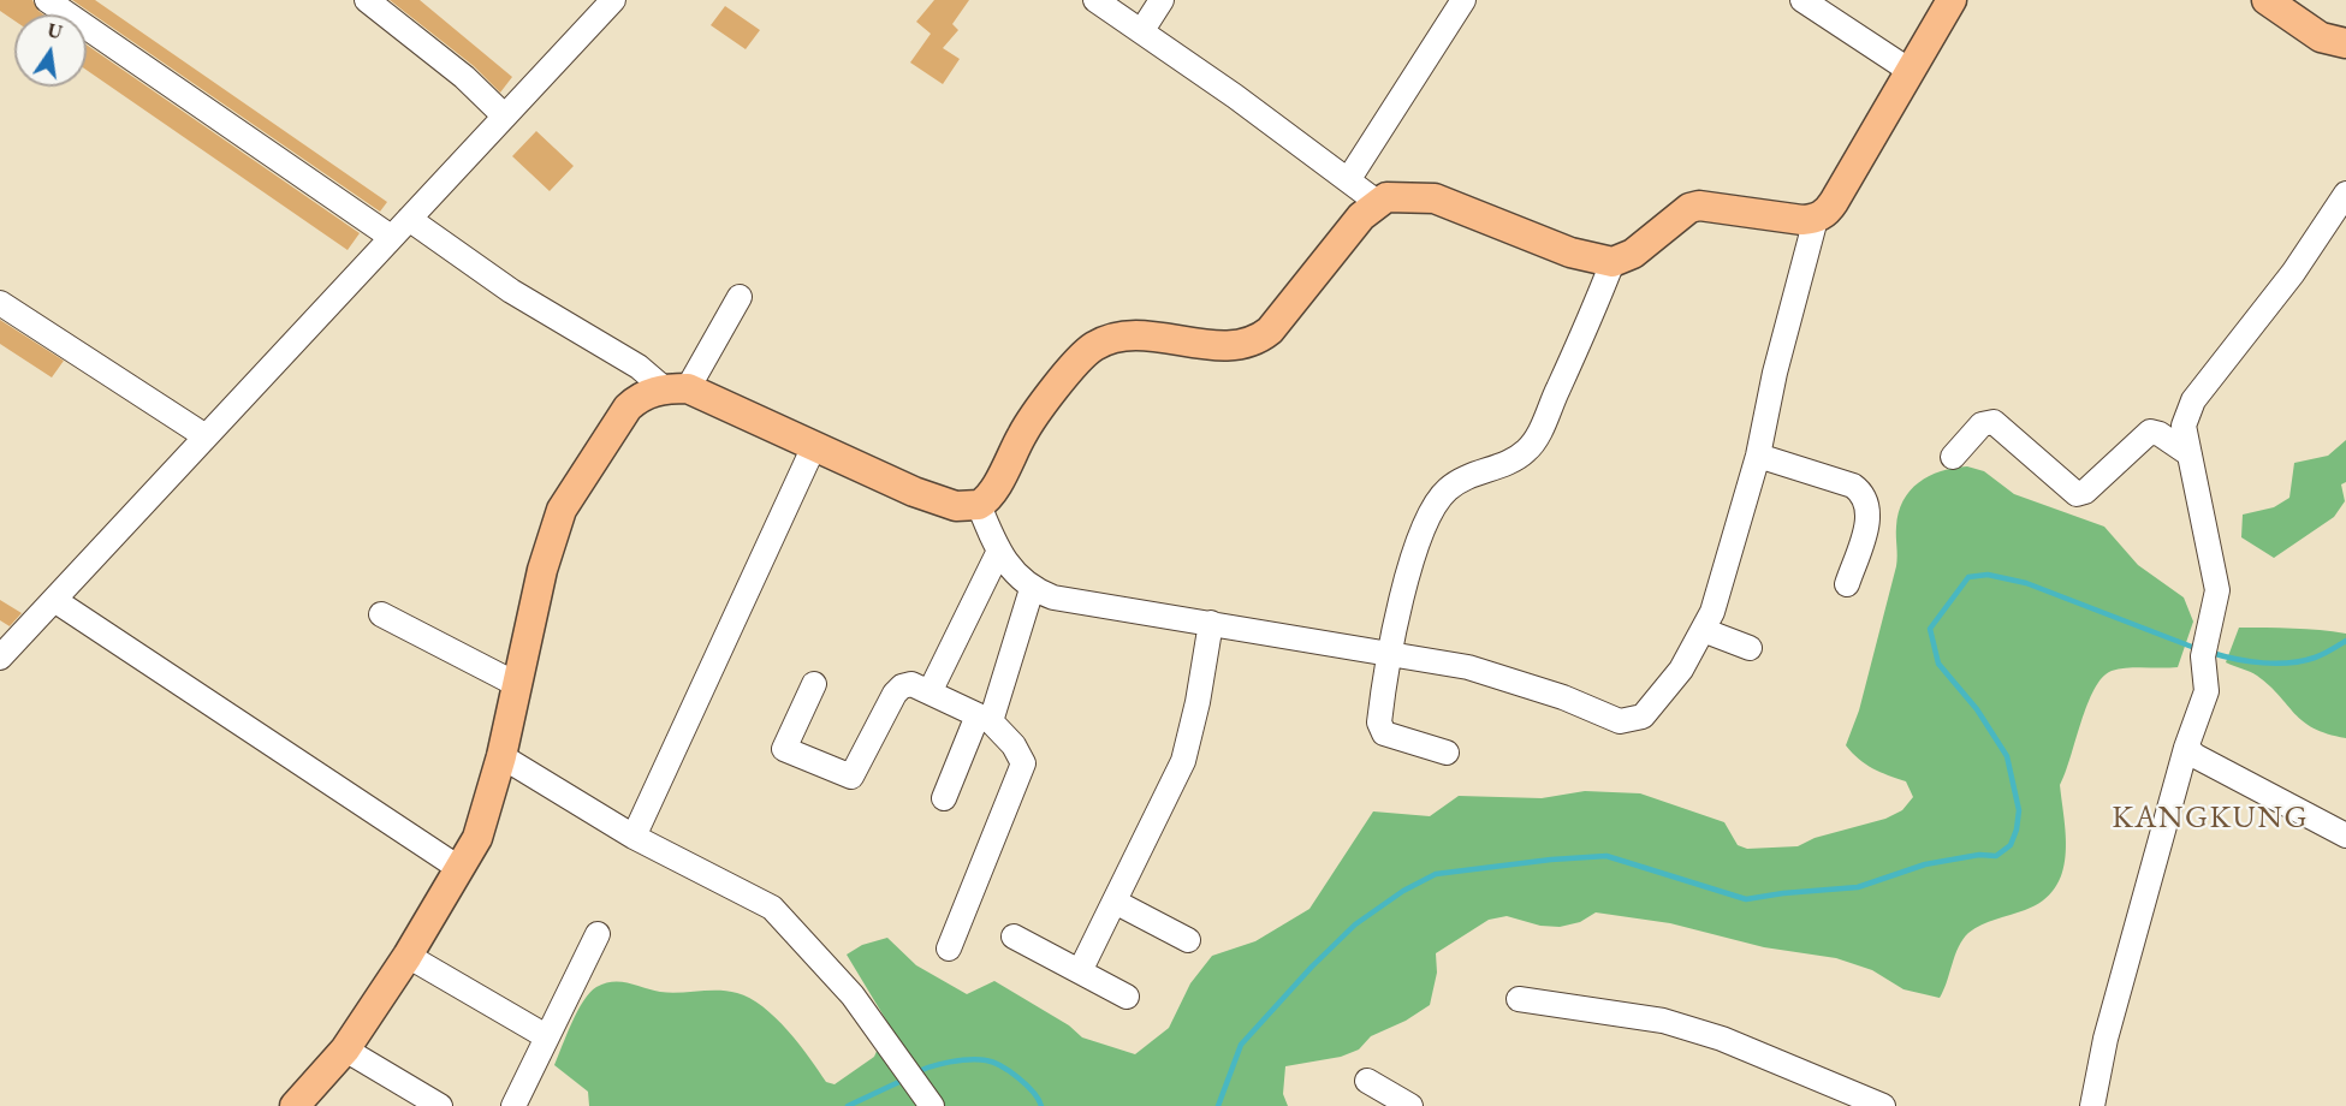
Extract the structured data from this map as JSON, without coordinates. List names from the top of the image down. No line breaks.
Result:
{"districts":["KANGKUNG"],"north":"top"}
